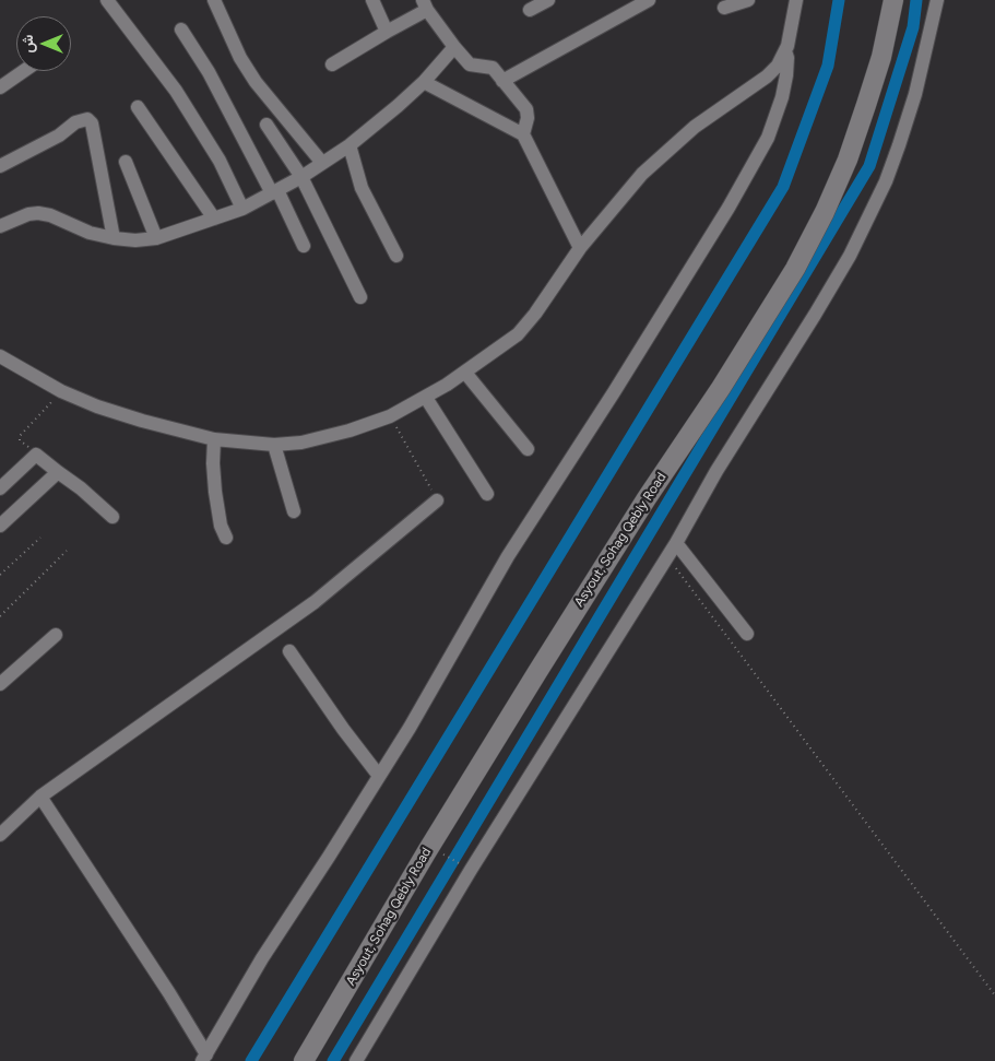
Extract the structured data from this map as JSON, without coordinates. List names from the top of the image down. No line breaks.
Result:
{"streets":{"main road":["Asyout, Sohag Qebly Road"]},"north":"left"}
